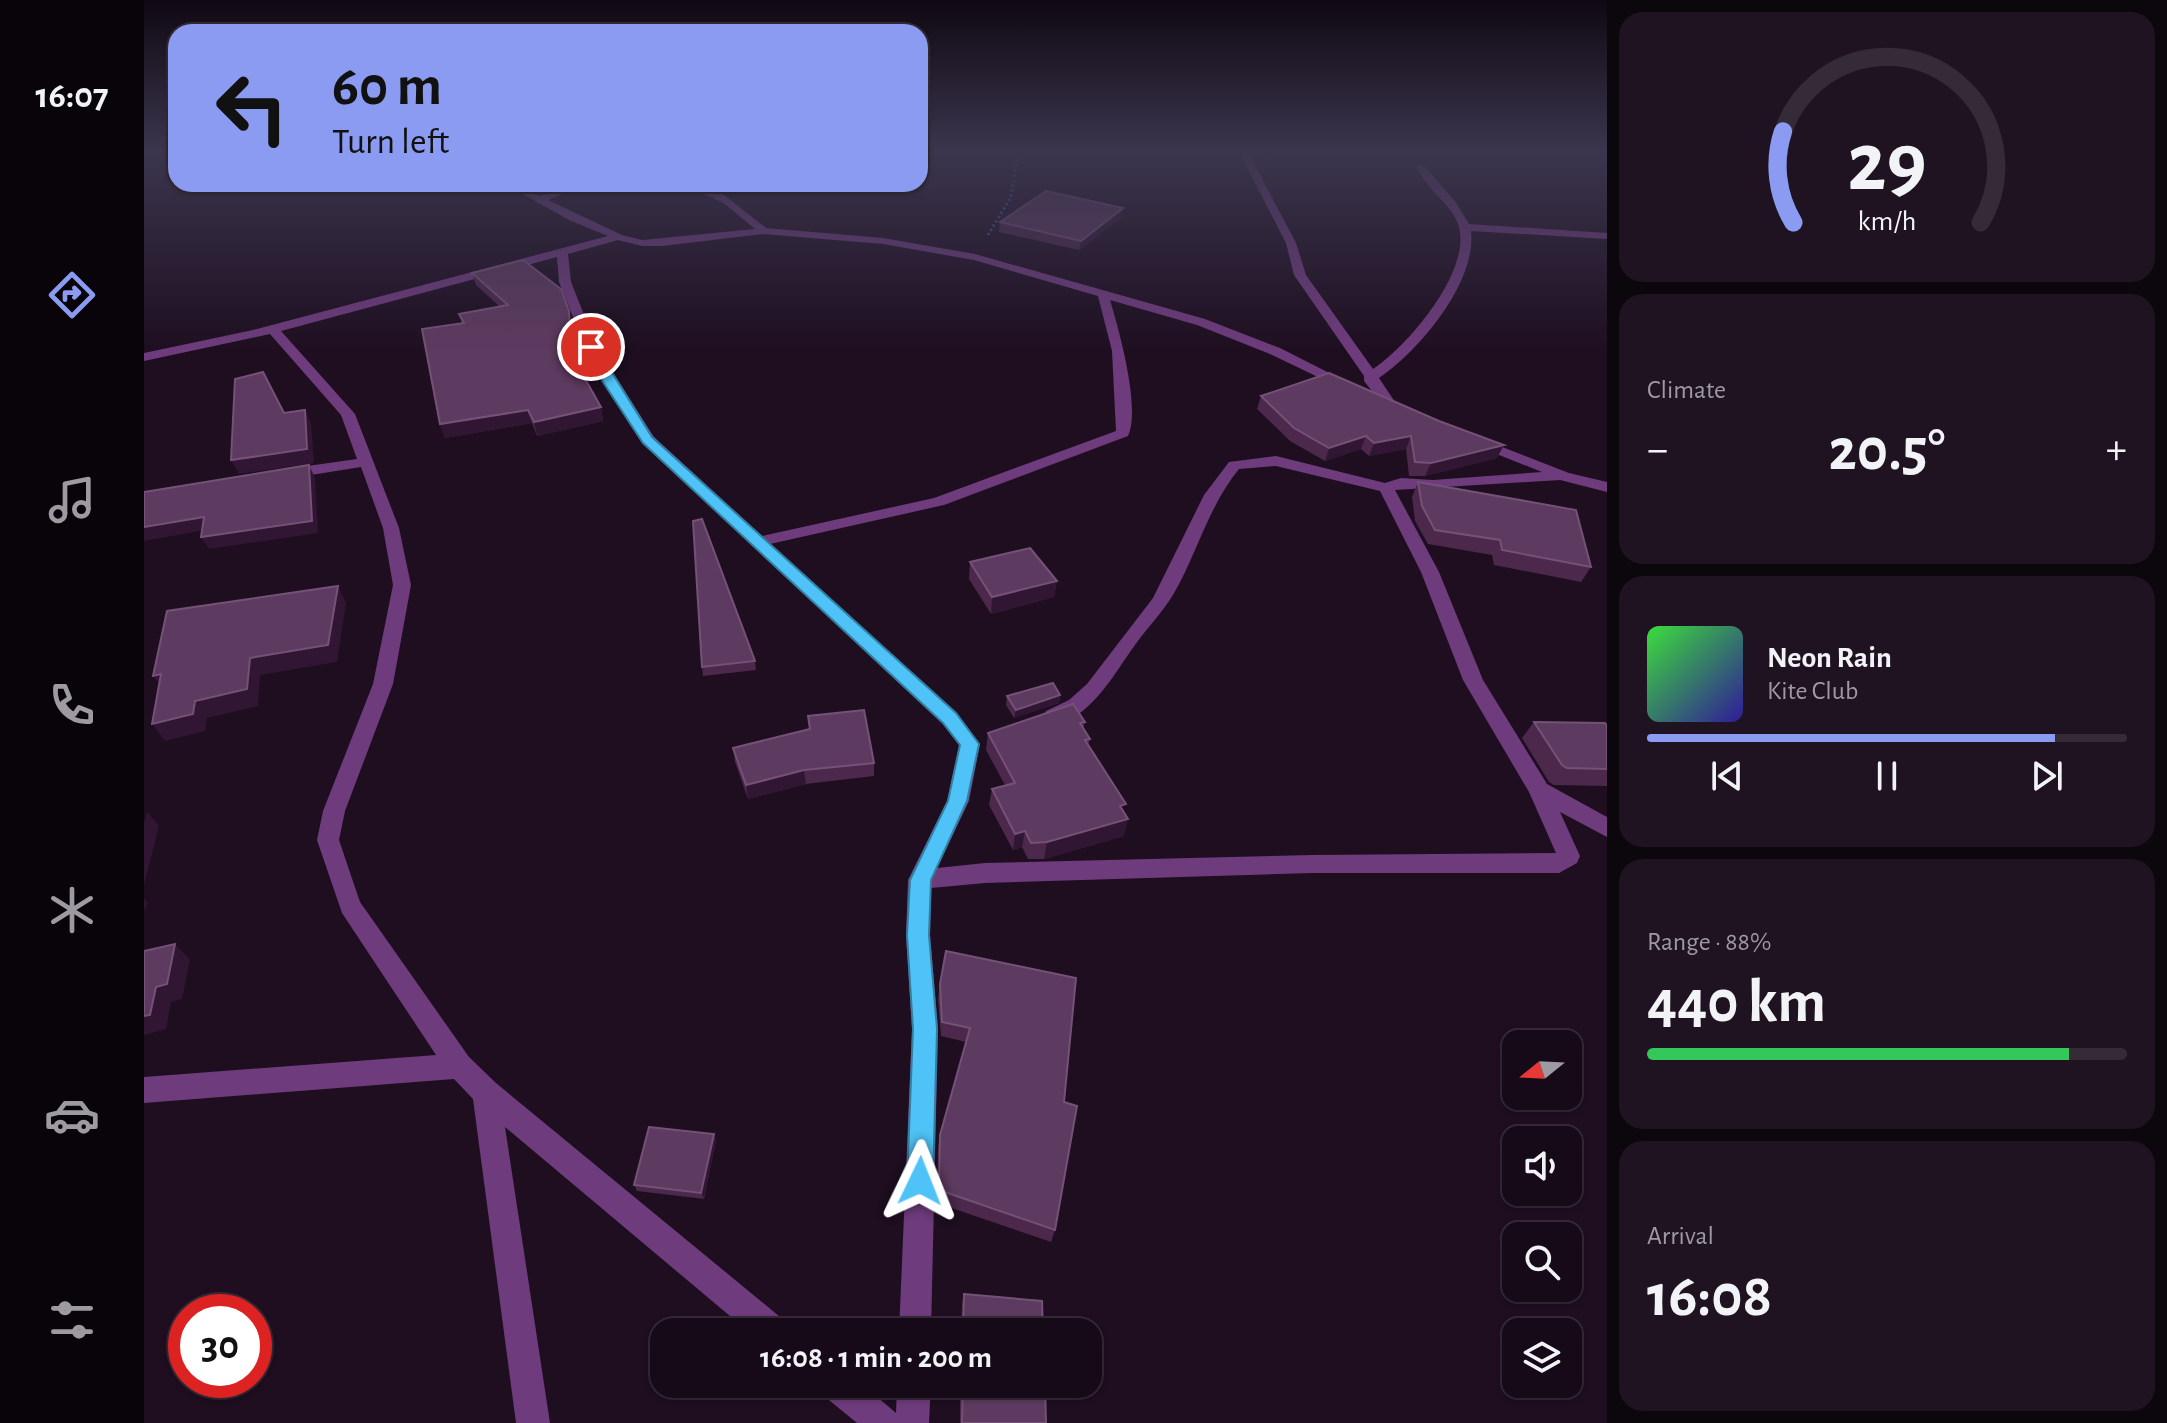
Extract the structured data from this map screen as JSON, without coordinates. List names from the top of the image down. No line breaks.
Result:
{"north":"left","page":{"tabs":"16:07","turn":["60 m","Turn left"],"tile":["Climate",["Range · 88%","440 km"],["Arrival","16:08"]],"heat":["−","20.5°","+"],"song":["Neon Rain","Kite Club"],"limit":"30","trip":"16:08 · 1 min · 200 m","gauge":["29","km/h"]}}
